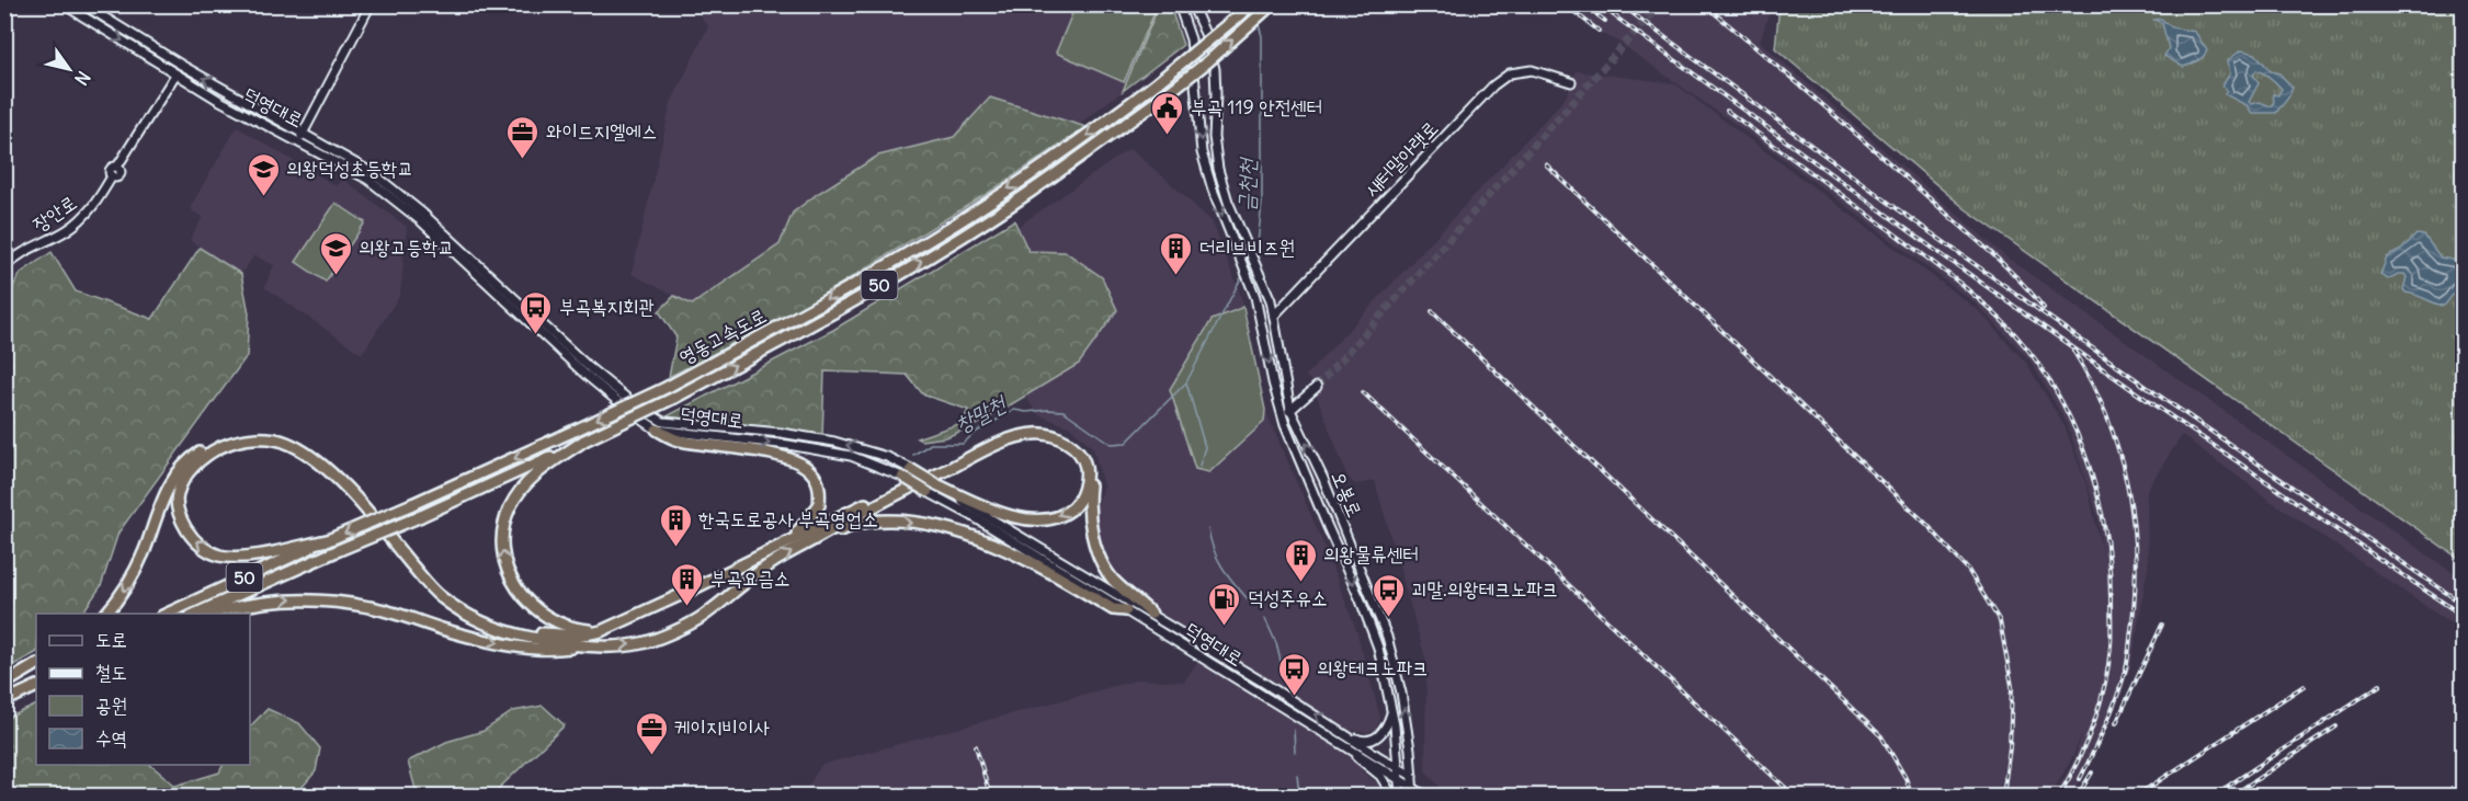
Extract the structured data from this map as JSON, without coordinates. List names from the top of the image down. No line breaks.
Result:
{"streets":{"highway":["50","영동고속도로"],"main road":["덕영대로"],"street":["새터말아랫로","장안로","오봉로"]},"crossings":[["덕영대로","장안로"],["덕영대로","오봉로"],["새터말아랫로","오봉로"]],"water":["금천천","창말천"],"places":{"public building":["부곡 119 안전센터"],"office":["와이드지엘에스","케이지비이사"],"school or university":["의왕덕성초등학교","의왕고등학교"],"building":["더리브비즈원","한국도로공사 부곡영업소","의왕물류센터","부곡요금소"],"bus stop":["부곡복지회관","괴말.의왕테크노파크","의왕테크노파크"],"fuel station":["덕성주유소"]},"legend":["도로","철도","공원","수역"],"north":"bottom right"}
